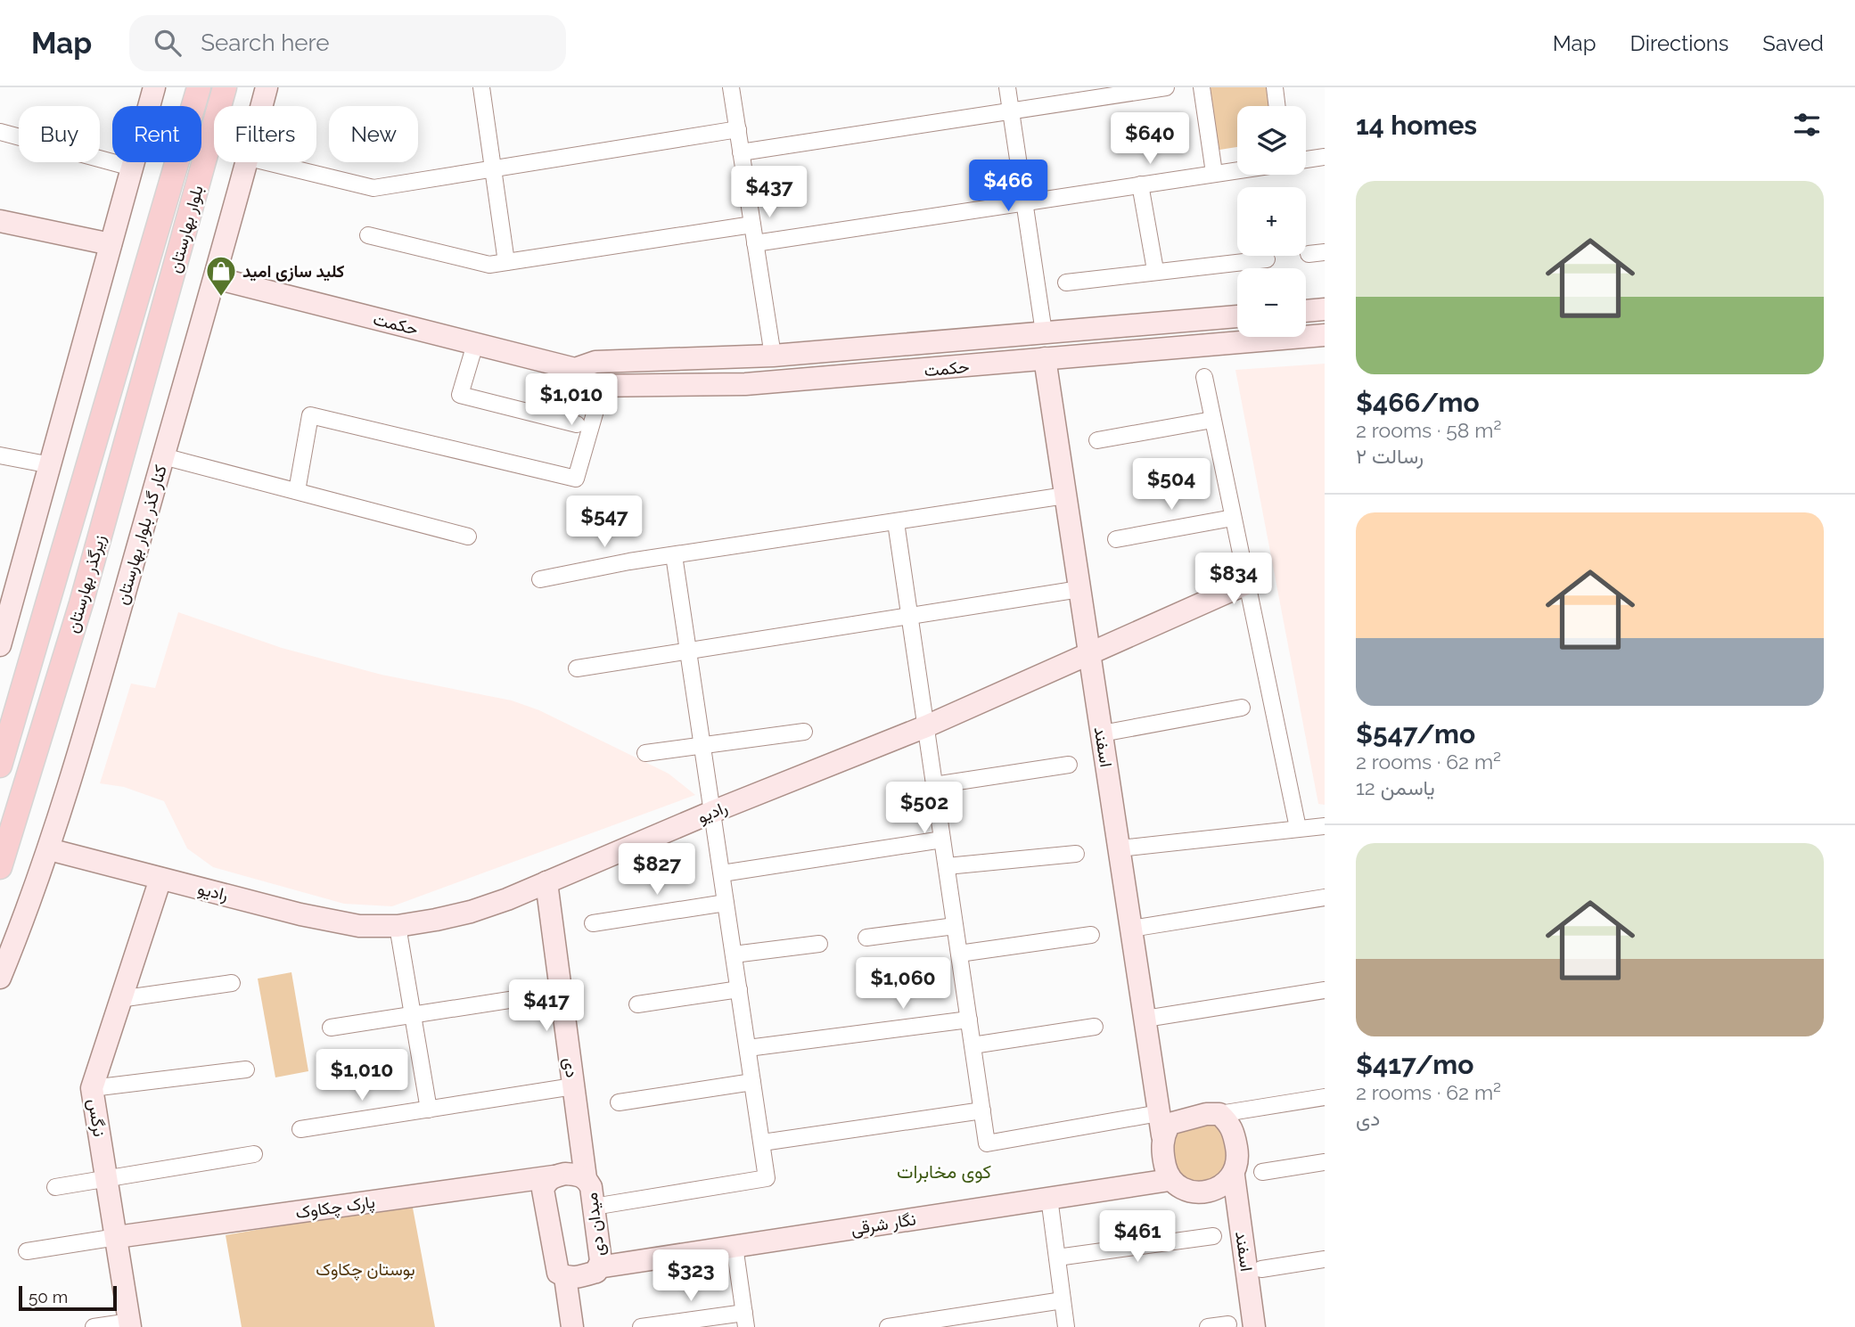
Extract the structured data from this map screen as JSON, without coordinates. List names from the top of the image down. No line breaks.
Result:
{"streets":{"main road":["بلوار بهارستان","زیرگذر بهارستان"],"street":["حکمت","کنار گذر بلوار بهارستان","اسفند","رادیو","دی","نرگس","پارک چکاوک","نگار شرقی","میدان دی"]},"crossings":[["بلوار بهارستان","زیرگذر بهارستان"],["حکمت","کنار گذر بلوار بهارستان"],["حکمت","اسفند"],["کنار گذر بلوار بهارستان","رادیو"],["اسفند","رادیو"],["اسفند","نگار شرقی"],["رادیو","دی"],["رادیو","نرگس"],["دی","میدان دی"],["نرگس","پارک چکاوک"],["پارک چکاوک","میدان دی"],["نگار شرقی","میدان دی"]],"districts":["کوی مخابرات"],"parks":["بوستان چکاوک"],"places":{"shop":["کلید سازی امید"]},"scale_bar":"50 m","page":{"header":"Map","search":"Search here","nav":["Map","Directions","Saved"],"heading":"14 homes","map_buttons":["+","−"],"chip":["Buy","Rent","Filters","New"],"price":["$640","$466","$437","$1,010","$504","$547","$834","$502","$827","$1,060","$417","$1,010","$461","$323"],"list":[{"name":"$466/mo","note":"2 rooms · 58 m² · رسالت ۲"},{"name":"$547/mo","note":"2 rooms · 62 m² · یاسمن 12"},{"name":"$417/mo","note":"2 rooms · 62 m² · دی"}],"scale":"50 m"}}
